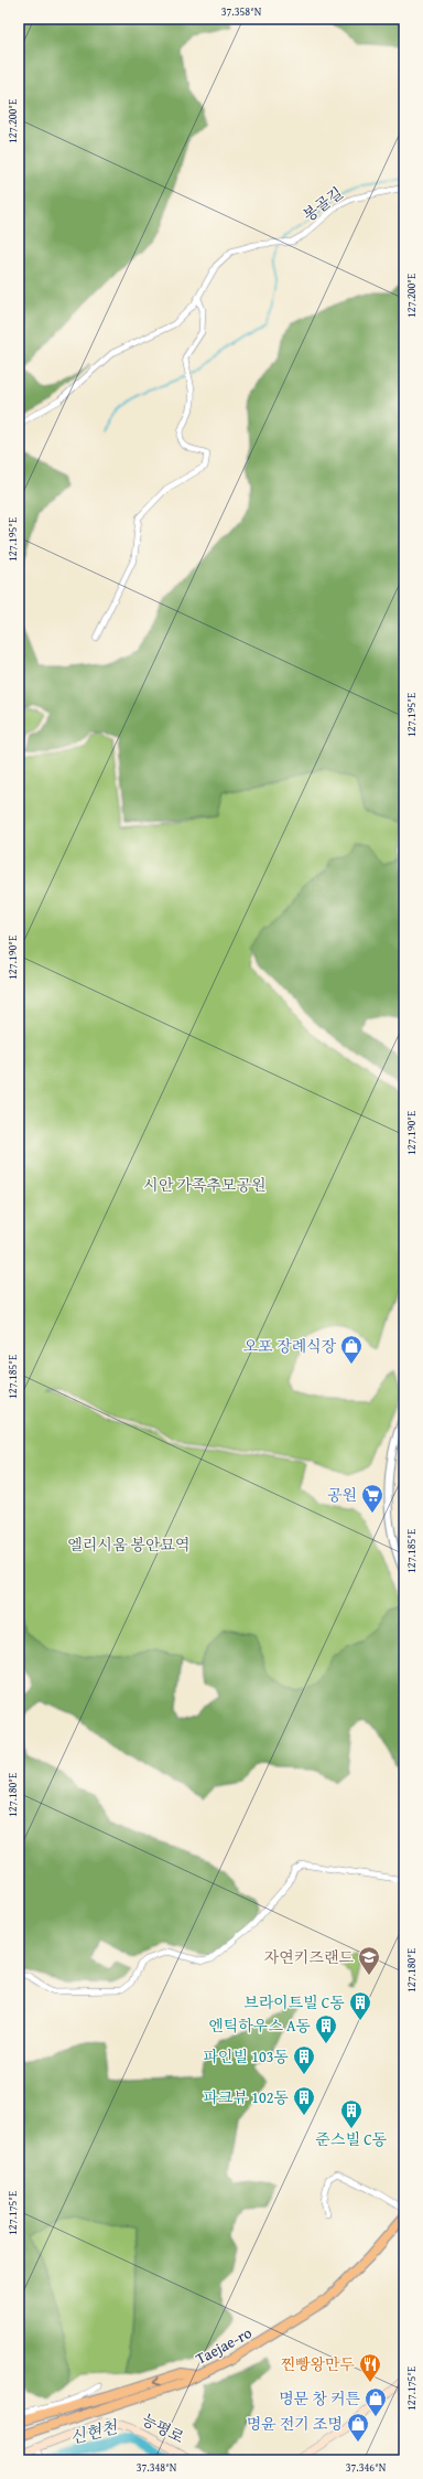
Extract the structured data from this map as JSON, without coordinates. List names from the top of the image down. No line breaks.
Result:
{"streets":{"highway":["Taejae-ro"],"main road":["능평로"],"street":["봉골길"]},"water":["신현천"],"parks":["시안 가족추모공원","엘리시움 봉안묘역"],"places":{"shop":["오포 장례식장","명문 창 커튼","명윤 전기 조명"],"supermarket":["공원"],"school or university":["자연키즈랜드"],"building":["브라이트빌 C동","엔틱하우스 A동","파인빌 103동","파크뷰 102동","준스빌 C동"],"restaurant":["찐빵왕만두"]},"coordinates":["37.358°N","127.200°E","127.195°E","127.190°E","127.185°E","127.180°E","127.175°E","37.348°N","37.346°N"]}
